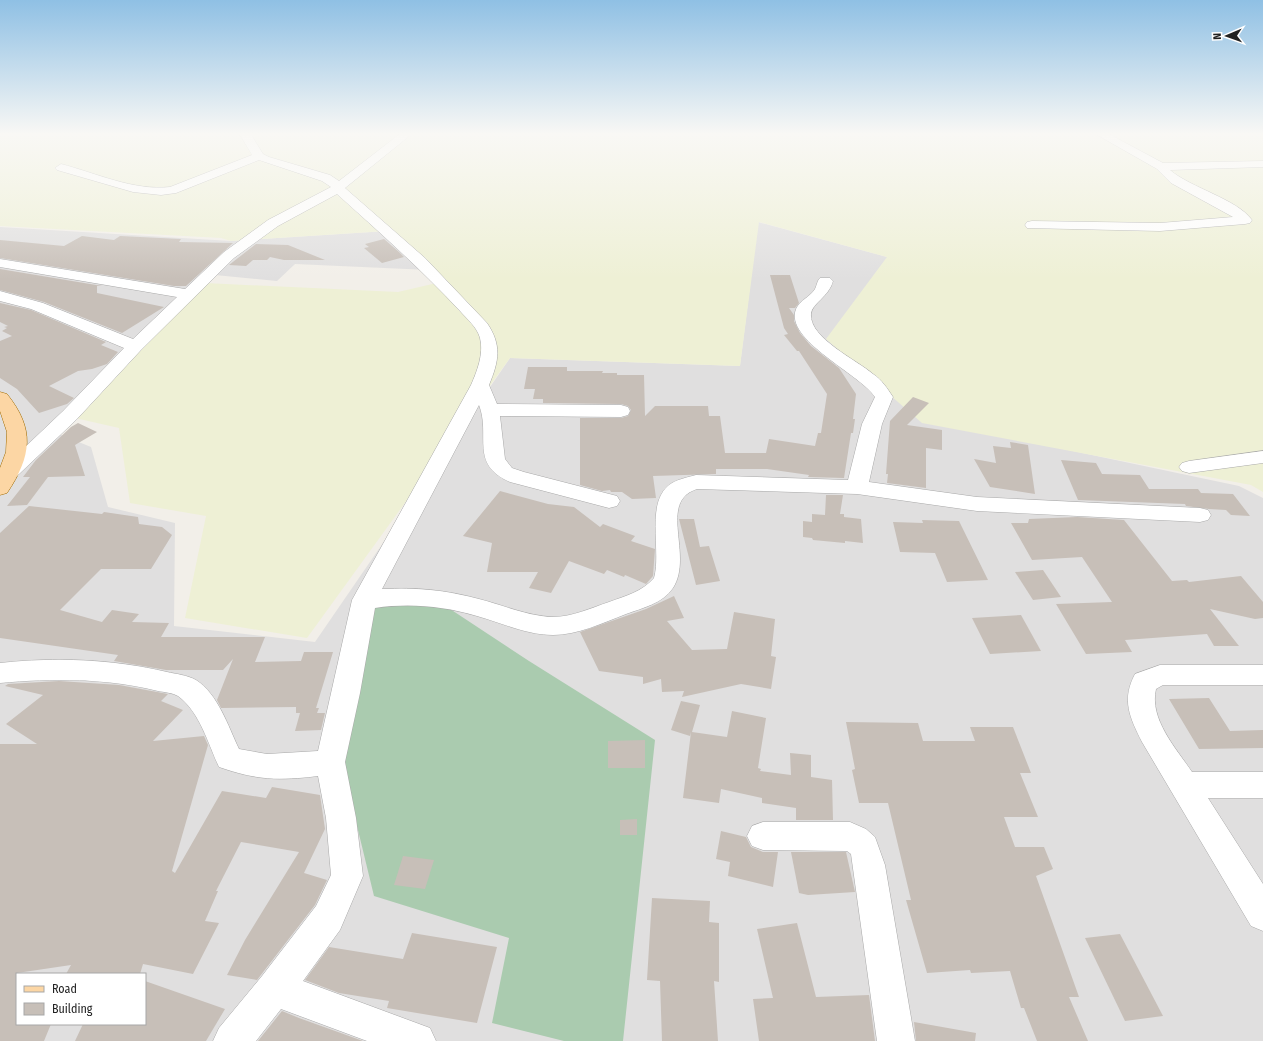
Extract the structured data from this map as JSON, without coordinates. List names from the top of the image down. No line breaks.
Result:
{"legend":["Road","Building"],"north":"left"}
